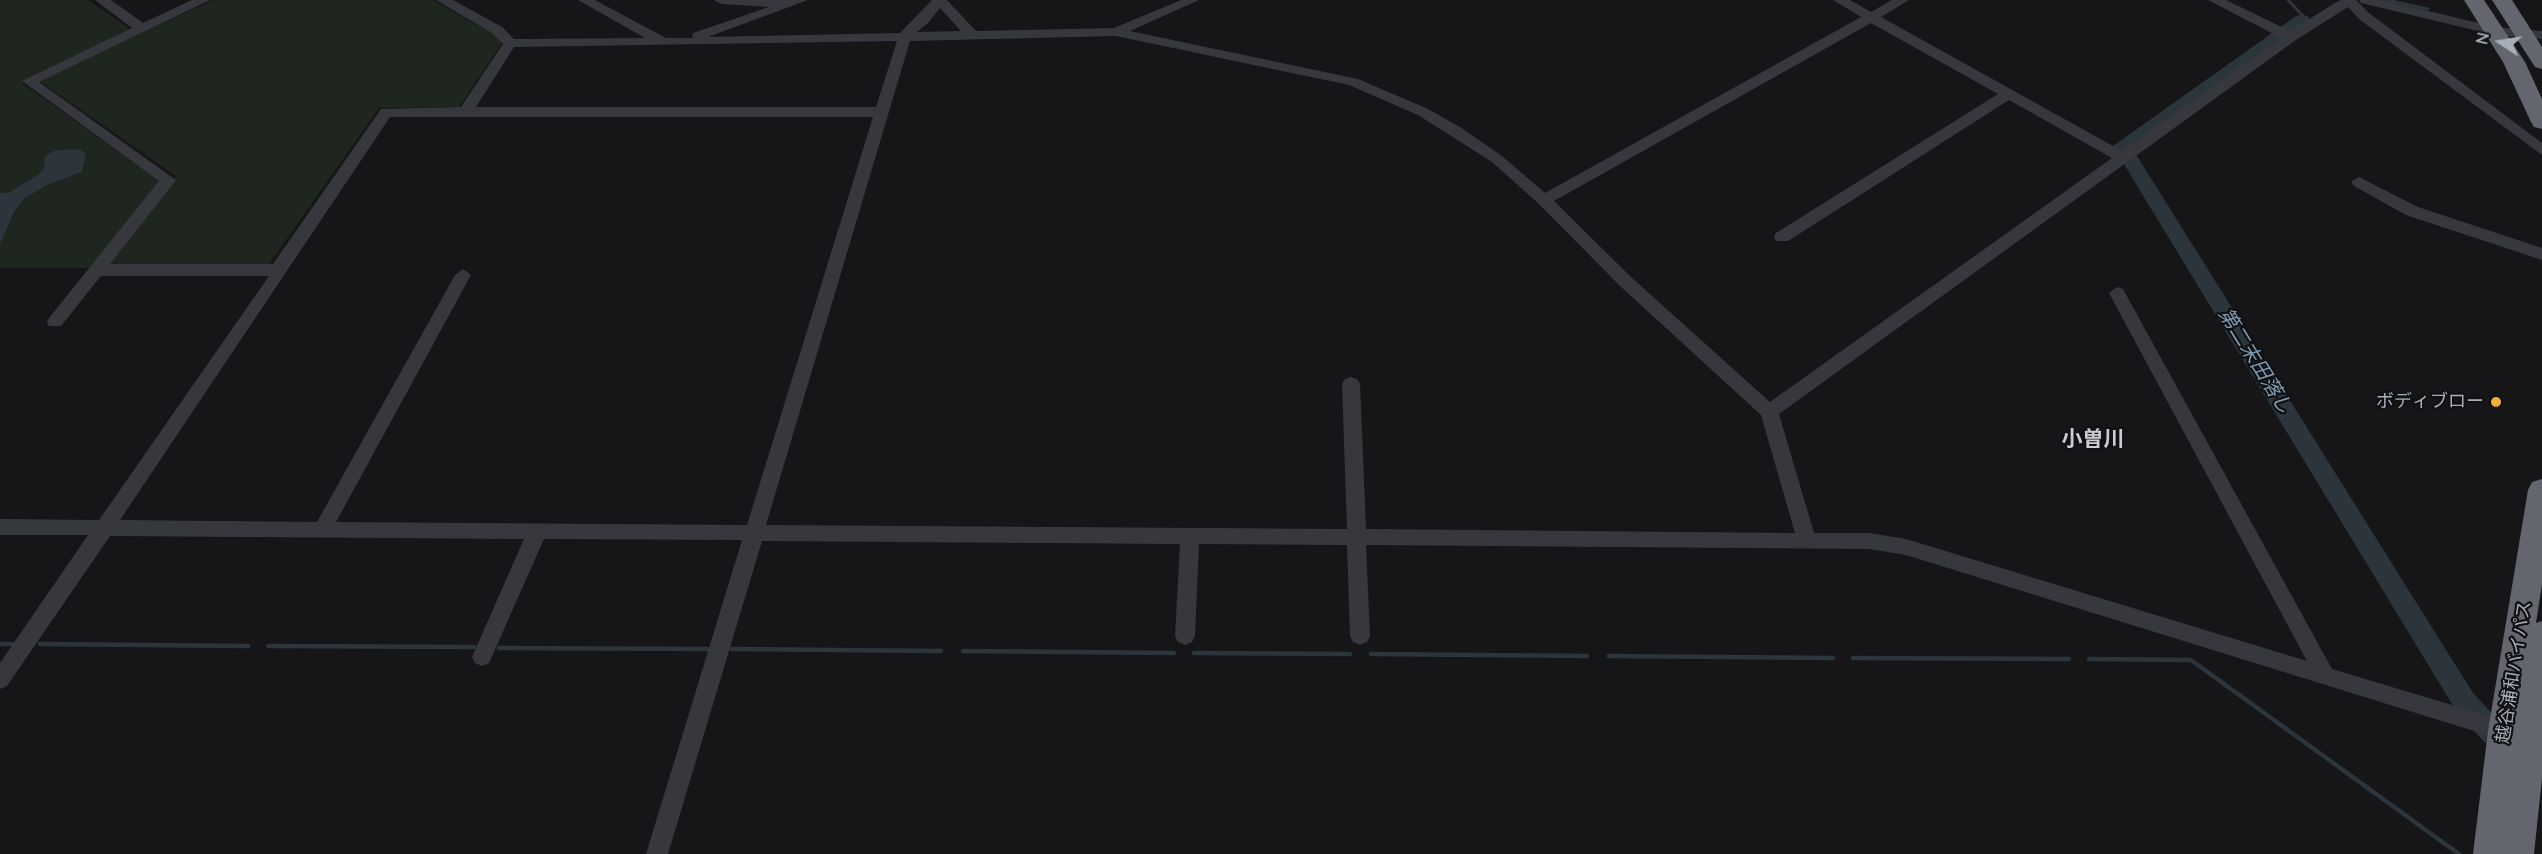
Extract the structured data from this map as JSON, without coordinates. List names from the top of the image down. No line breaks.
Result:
{"streets":{"highway":["越谷浦和バイパス"]},"districts":["小曽川"],"water":["第二末田落し"],"places":["ボディブロー"],"north":"left"}
